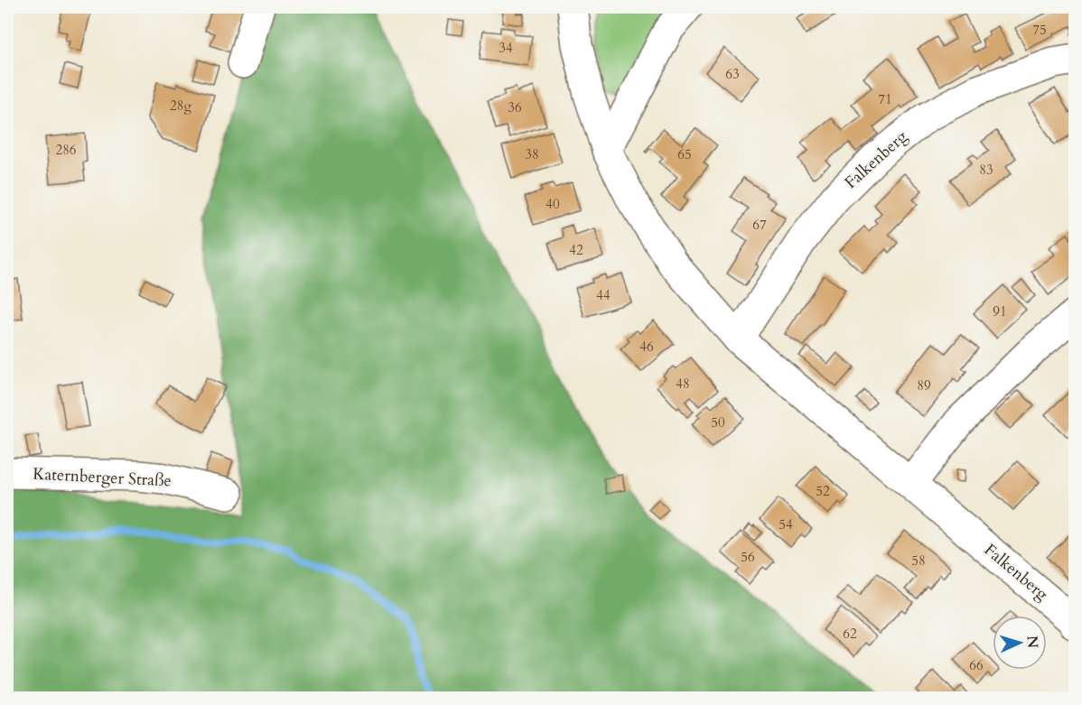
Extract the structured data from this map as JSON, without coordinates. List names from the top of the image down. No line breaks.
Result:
{"streets":{"street":["Falkenberg","Katernberger Straße"]},"house_numbers":["75","34","63","71","28g","36","286","38","65","83","40","67","42","44","91","46","48","89","50","52","54","56","58","62","66"],"north":"right"}
